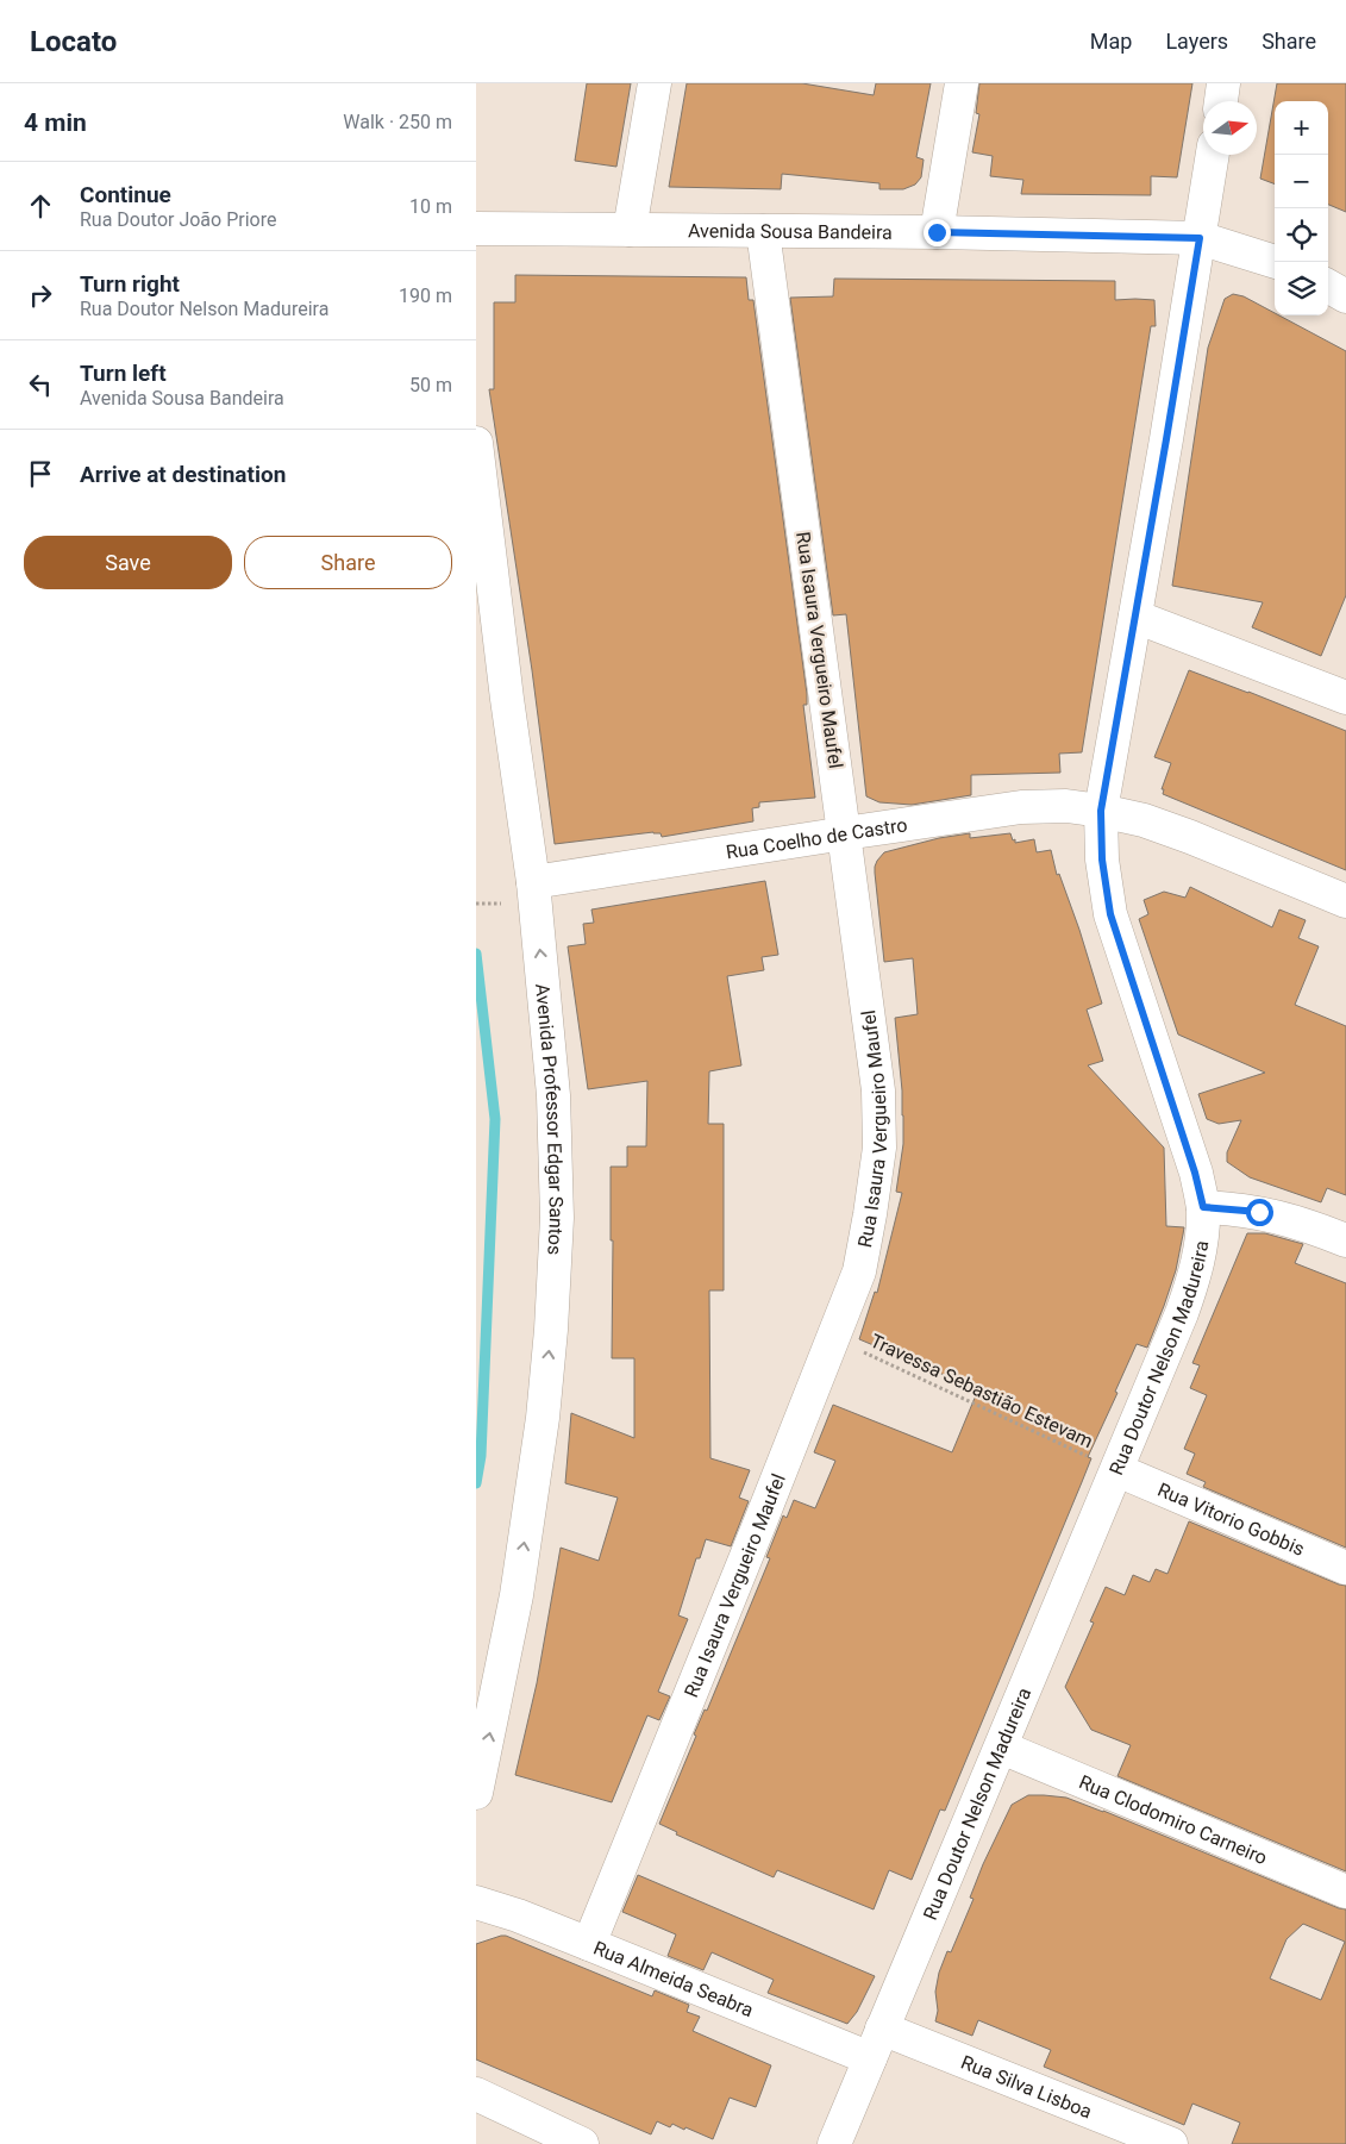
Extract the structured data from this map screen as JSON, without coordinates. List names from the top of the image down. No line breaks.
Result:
{"streets":{"street":["Avenida Sousa Bandeira","Rua Isaura Vergueiro Maufel","Rua Coelho de Castro","Avenida Professor Edgar Santos","Rua Doutor Nelson Madureira","Rua Vitorio Gobbis","Rua Clodomiro Carneiro","Rua Almeida Seabra","Rua Silva Lisboa"],"path":["Travessa Sebastião Estevam"]},"crossings":[["Avenida Sousa Bandeira","Rua Isaura Vergueiro Maufel"],["Avenida Sousa Bandeira","Rua Doutor Nelson Madureira"],["Rua Isaura Vergueiro Maufel","Rua Coelho de Castro"],["Rua Isaura Vergueiro Maufel","Travessa Sebastião Estevam"],["Rua Isaura Vergueiro Maufel","Rua Almeida Seabra"],["Rua Coelho de Castro","Avenida Professor Edgar Santos"],["Rua Coelho de Castro","Rua Doutor Nelson Madureira"],["Rua Doutor Nelson Madureira","Travessa Sebastião Estevam"],["Rua Doutor Nelson Madureira","Rua Vitorio Gobbis"],["Rua Doutor Nelson Madureira","Rua Clodomiro Carneiro"],["Rua Doutor Nelson Madureira","Rua Almeida Seabra"],["Rua Doutor Nelson Madureira","Rua Silva Lisboa"],["Travessa Sebastião Estevam","Rua Vitorio Gobbis"]],"one_way":["Avenida Professor Edgar Santos"],"north":"right","page":{"header":"Locato","nav":["Map","Layers","Share"],"heading":["4 min","Walk · 250 m"],"map_buttons":["+","−"],"list":[["Continue","Rua Doutor João Priore","10 m"],["Turn right","Rua Doutor Nelson Madureira","190 m"],["Turn left","Avenida Sousa Bandeira","50 m"],"Arrive at destination"],"buttons":["Save","Share"]}}
